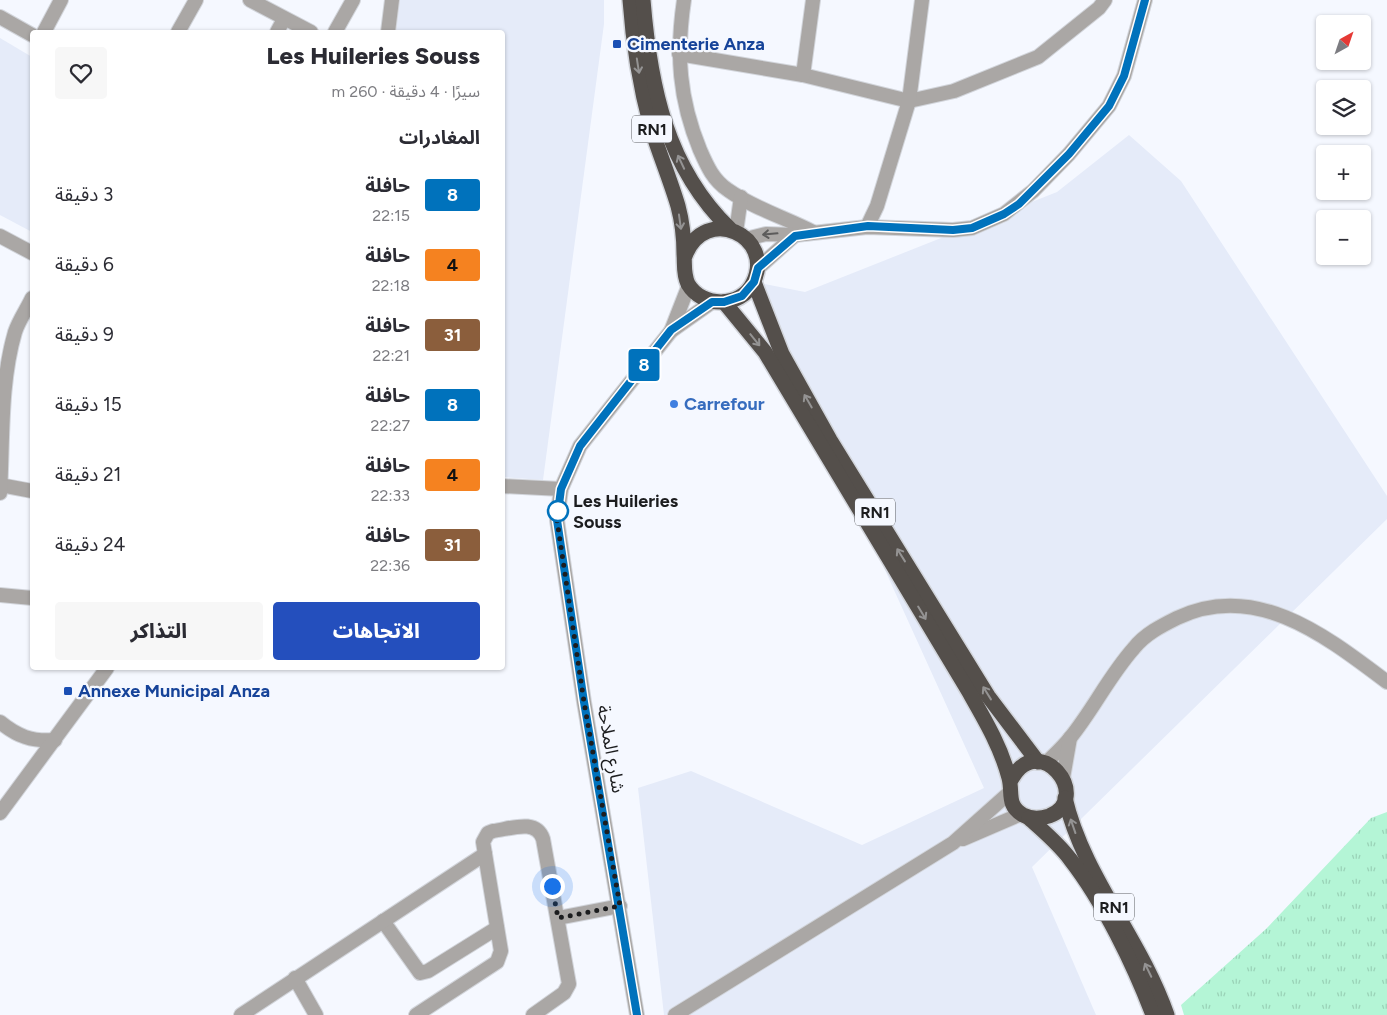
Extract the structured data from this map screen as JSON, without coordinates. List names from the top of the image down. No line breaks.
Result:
{"streets":{"highway":["RN1"],"street":["شارع الملاحة"]},"places":{"transit":["Cimenterie Anza","Annexe Municipal Anza"],"other":["Carrefour","Les Huileries Souss"]},"lines":["bus line 8"],"north":"top right","page":{"on_map":"8","map_buttons":["+","−"],"heading":[["Les Huileries Souss","سيرًا · 4 دقيقة · 260 m"],"المغادرات"],"list":[{"mark":"8","name":"حافلة","note":"22:15","value":"3 دقيقة"},{"mark":"4","name":"حافلة","note":"22:18","value":"6 دقيقة"},{"mark":"31","name":"حافلة","note":"22:21","value":"9 دقيقة"},{"mark":"8","name":"حافلة","note":"22:27","value":"15 دقيقة"},{"mark":"4","name":"حافلة","note":"22:33","value":"21 دقيقة"},{"mark":"31","name":"حافلة","note":"22:36","value":"24 دقيقة"}],"buttons":["الاتجاهات","التذاكر"]}}
